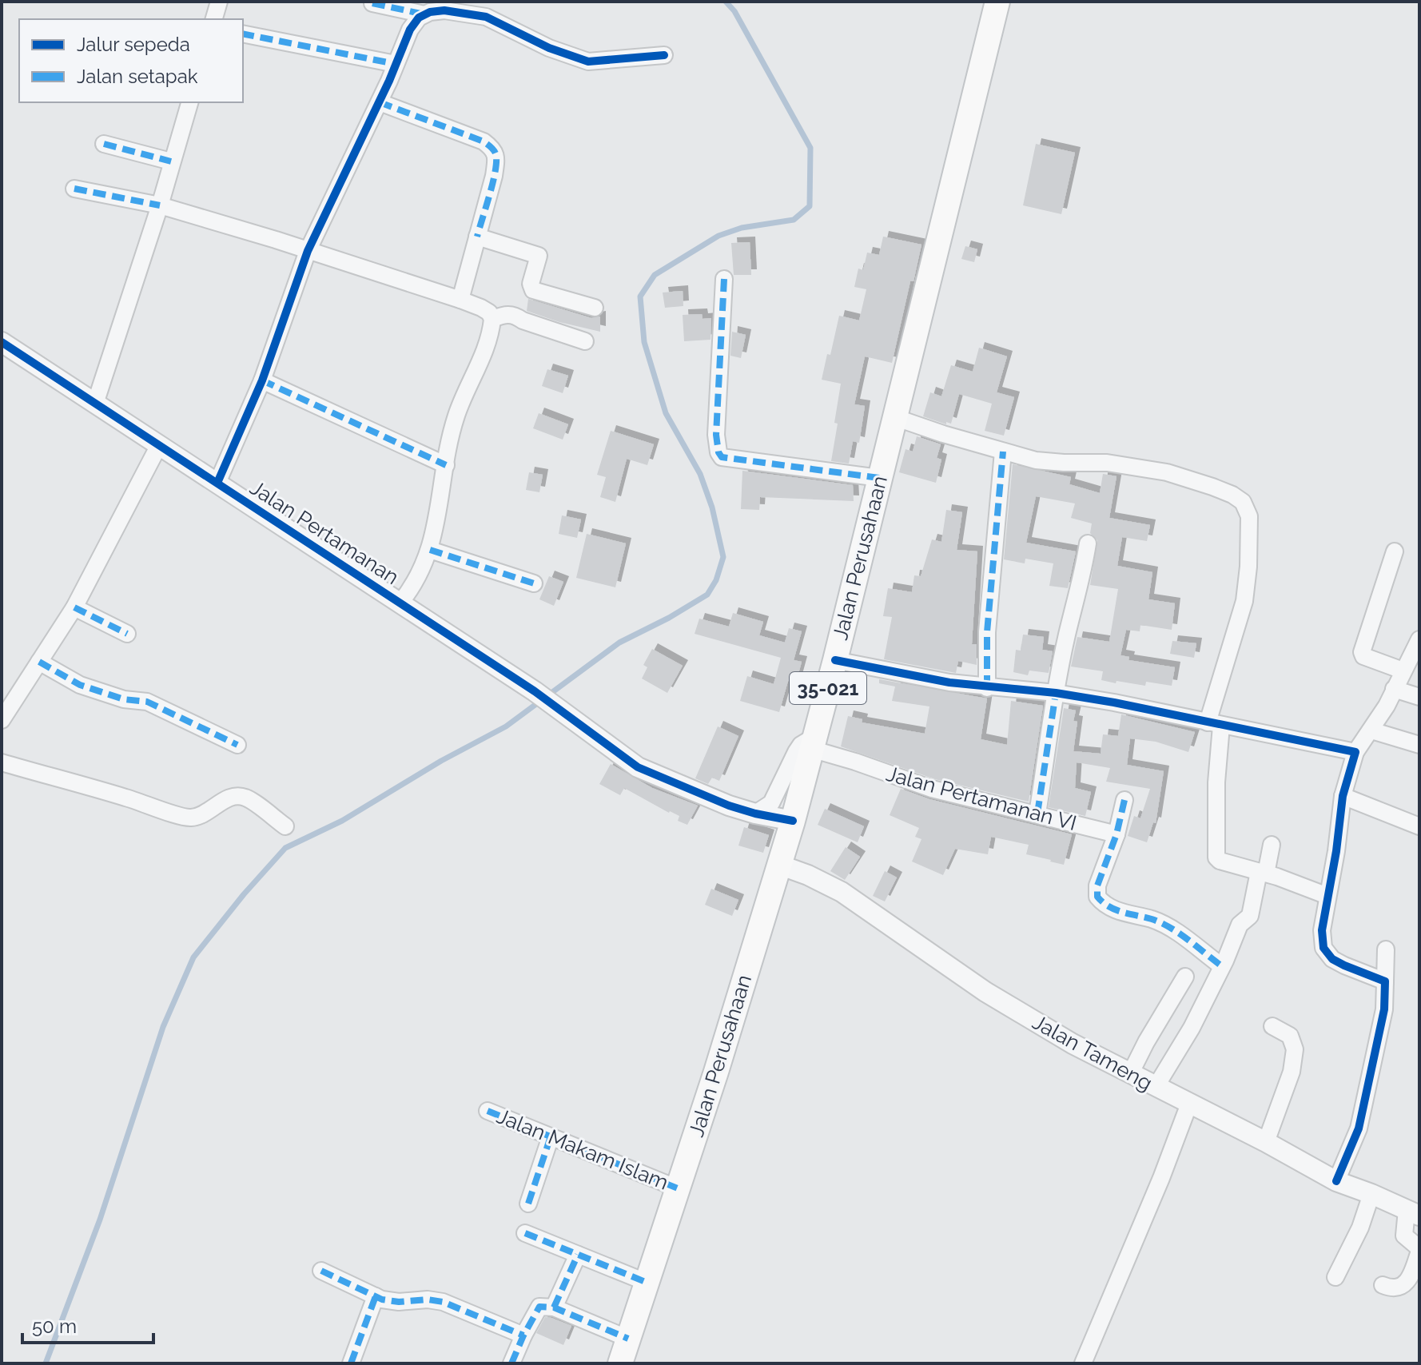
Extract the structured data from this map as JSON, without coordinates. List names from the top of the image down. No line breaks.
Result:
{"streets":{"main road":["Jalan Perusahaan","35-021"],"street":["Jalan Pertamanan","Jalan Pertamanan VI","Jalan Tameng","Jalan Makam Islam"]},"crossings":[["Jalan Pertamanan","Jalan Perusahaan"],["Jalan Perusahaan","Jalan Pertamanan VI"],["Jalan Perusahaan","Jalan Tameng"],["Jalan Perusahaan","Jalan Makam Islam"]],"legend":["Jalur sepeda","Jalan setapak"],"scale_bar":"50 m"}
